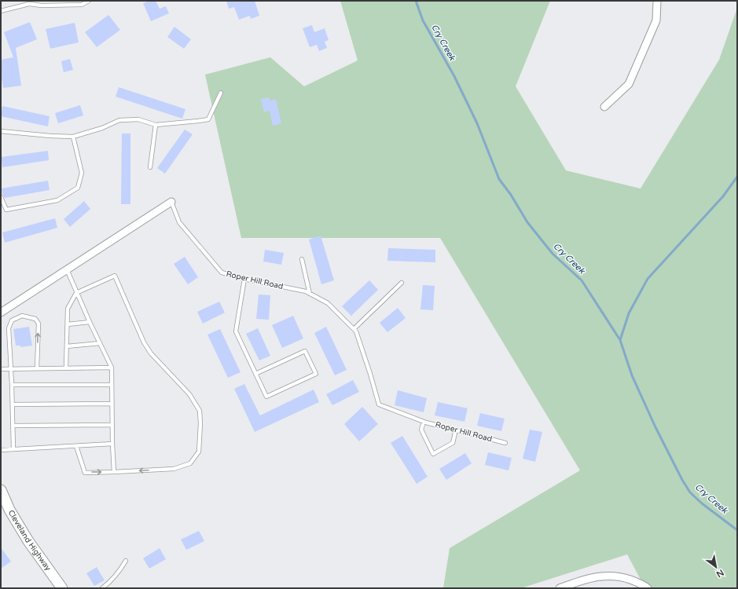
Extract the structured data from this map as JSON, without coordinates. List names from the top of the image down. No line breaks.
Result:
{"streets":{"main road":["Cleveland Highway"],"street":["Roper Hill Road"]},"water":["Cry Creek"],"north":"bottom right"}
